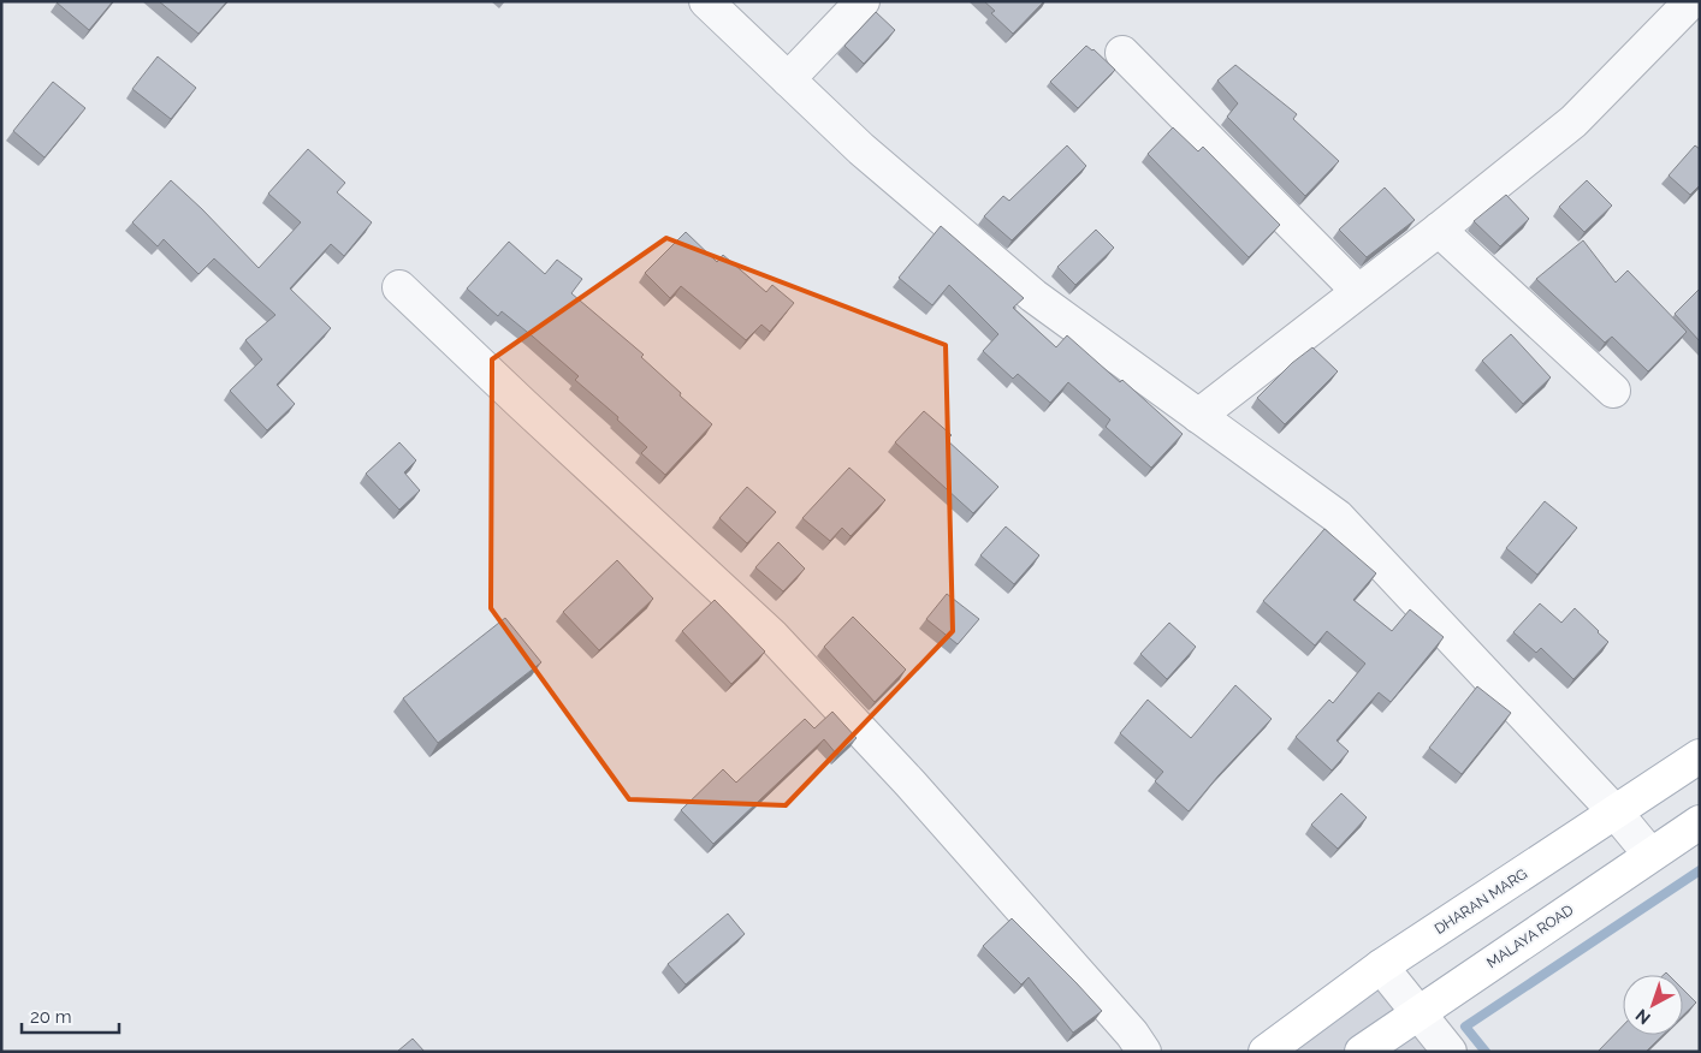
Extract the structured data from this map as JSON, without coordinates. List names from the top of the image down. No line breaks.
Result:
{"streets":{"main road":["DHARAN MARG","MALAYA ROAD"]},"scale_bar":"20 m","north":"bottom left"}
